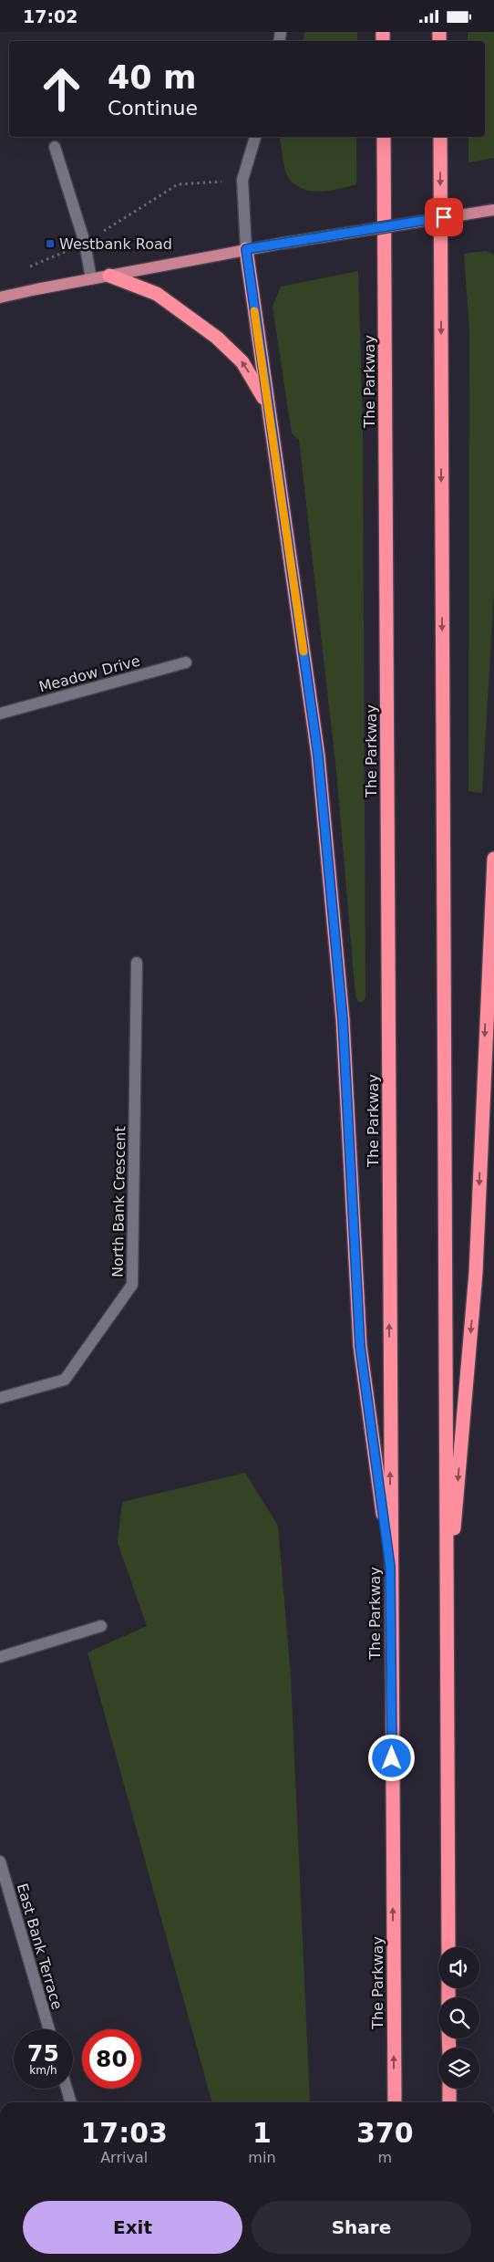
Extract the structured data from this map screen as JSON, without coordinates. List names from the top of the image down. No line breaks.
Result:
{"streets":{"highway":["The Parkway"],"street":["Meadow Drive","North Bank Crescent","East Bank Terrace"]},"places":{"transit":["Westbank Road"]},"page":{"status":"17:02","turn":["40 m","Continue"],"speed":"75 km/h","limit":"80","eta":["17:03","Arrival","1","min","370","m"],"buttons":["Exit","Share"]}}
